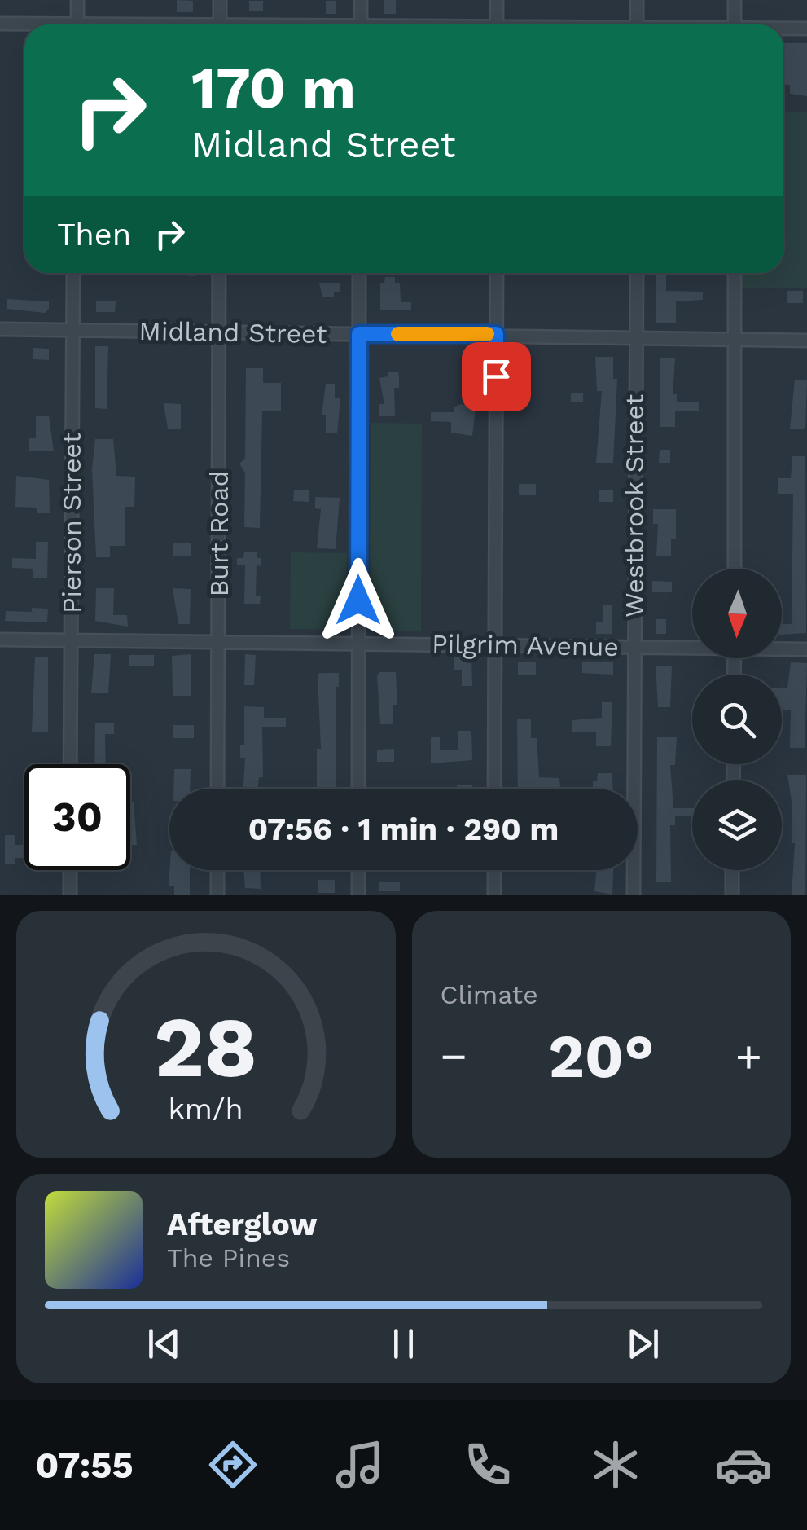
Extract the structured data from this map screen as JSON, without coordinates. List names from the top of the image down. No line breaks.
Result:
{"streets":{"street":["Midland Street","Westbrook Street","Pierson Street","Burt Road","Pilgrim Avenue"]},"crossings":[["Midland Street","Westbrook Street"],["Midland Street","Pierson Street"],["Midland Street","Burt Road"],["Westbrook Street","Pilgrim Avenue"],["Pierson Street","Pilgrim Avenue"],["Burt Road","Pilgrim Avenue"]],"north":"bottom","page":{"turn":["170 m","Midland Street"],"then":"Then","limit":"30","trip":"07:56 · 1 min · 290 m","tile":"Climate","heat":["−","20°","+"],"song":["Afterglow","The Pines"],"tabs":"07:55","gauge":["28","km/h"]}}
